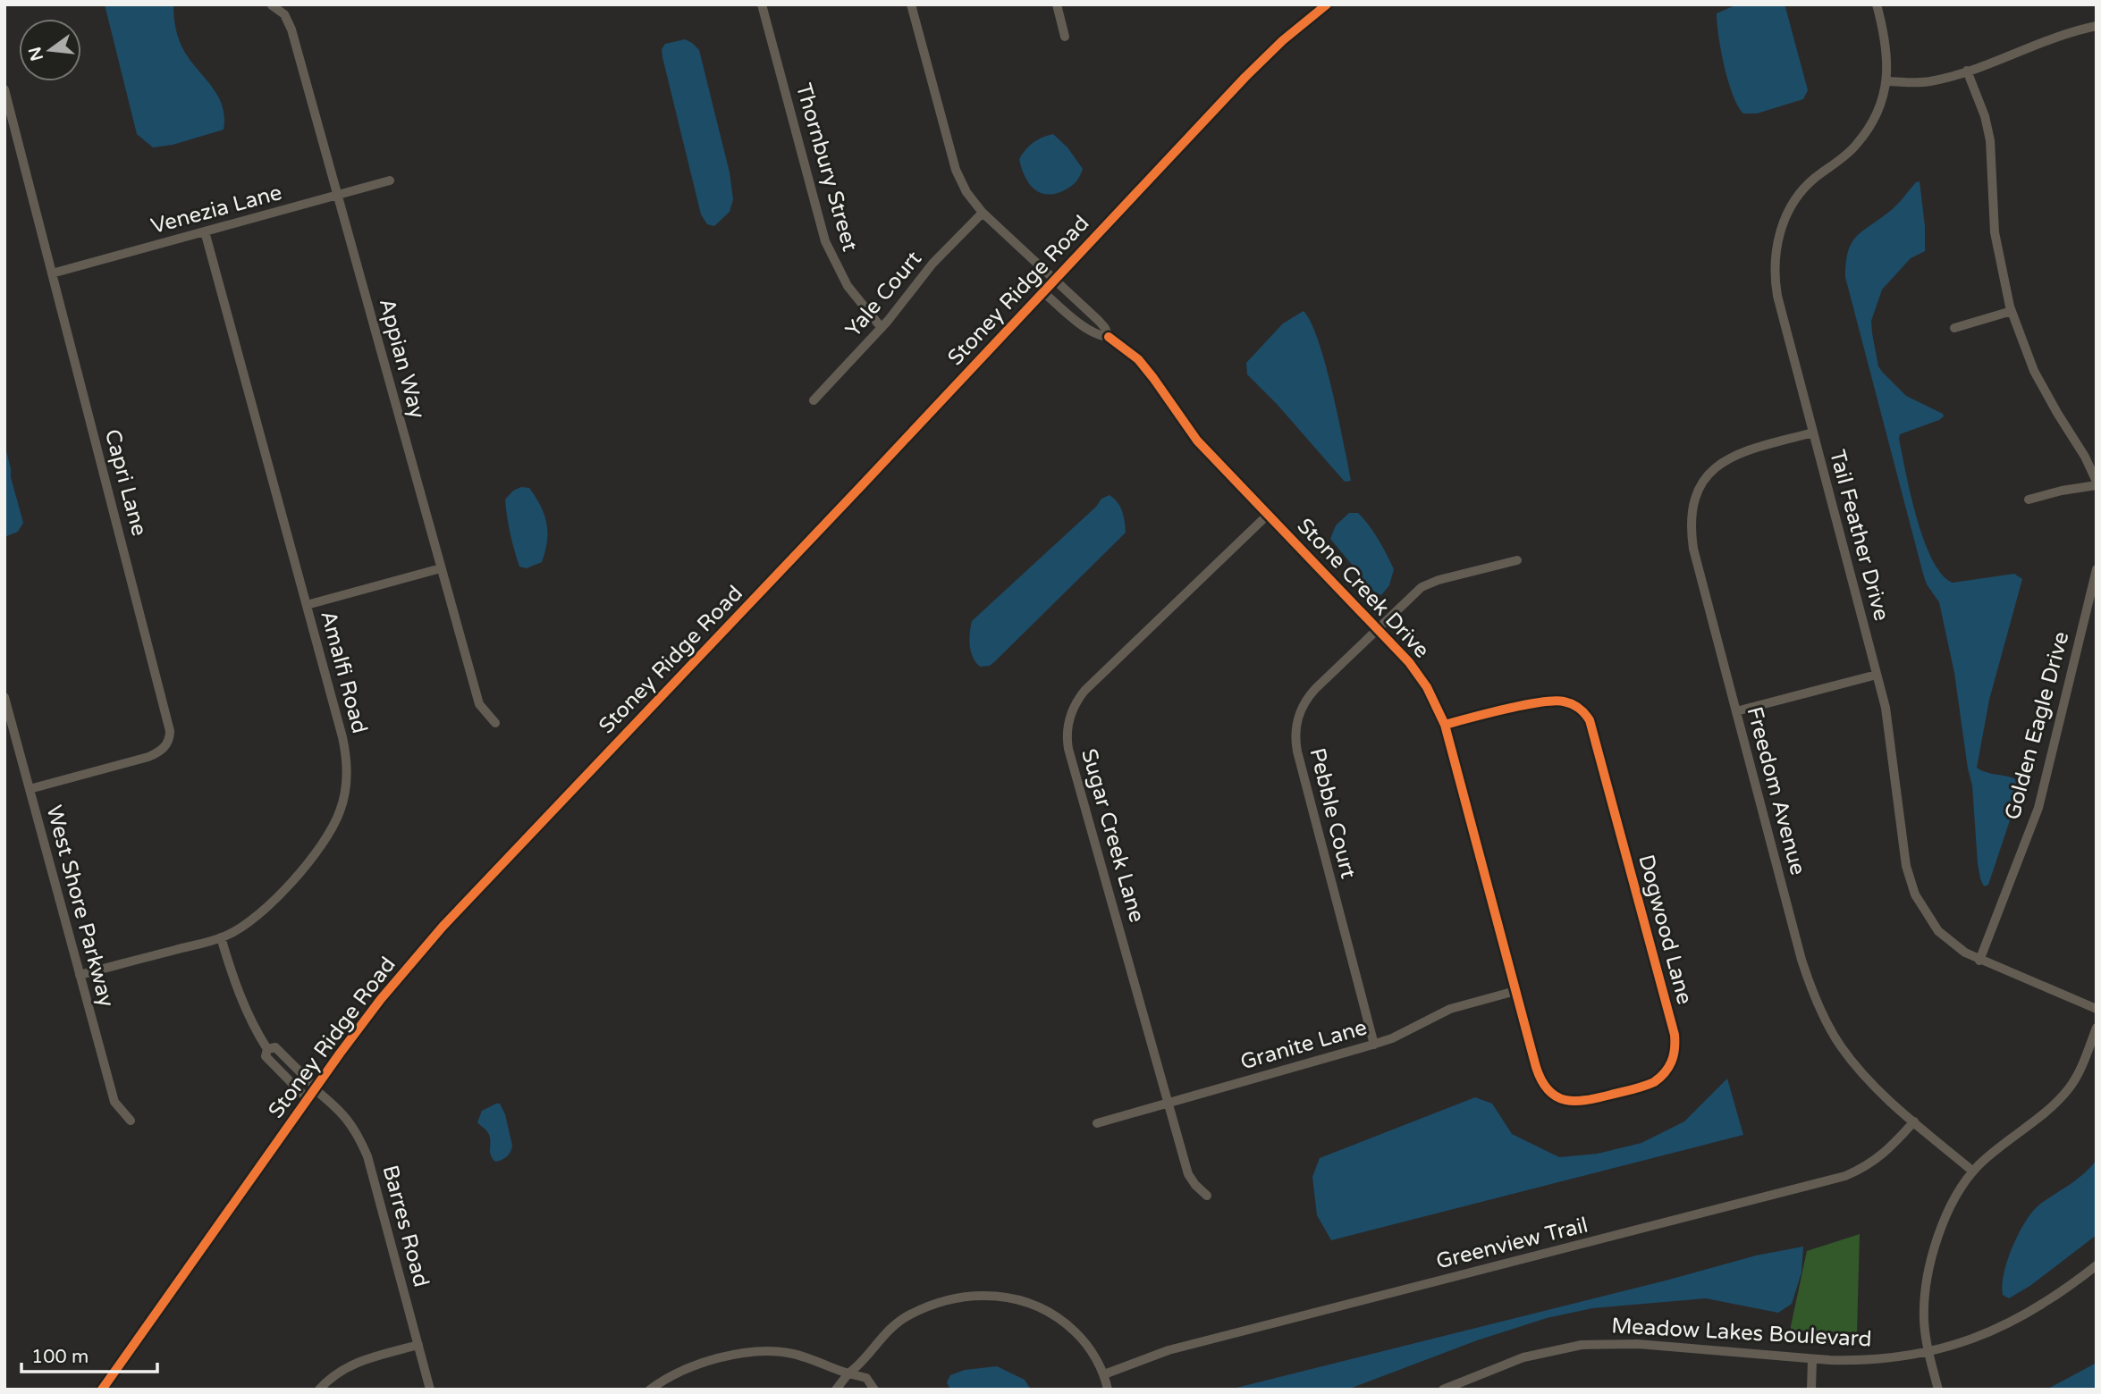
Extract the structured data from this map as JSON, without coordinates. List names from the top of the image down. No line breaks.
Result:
{"streets":{"street":["Thornbury Street","Venezia Lane","Stoney Ridge Road","Yale Court","Appian Way","Capri Lane","Tail Feather Drive","Stone Creek Drive","Amalfi Road","Golden Eagle Drive","Freedom Avenue","Pebble Court","Sugar Creek Lane","West Shore Parkway","Dogwood Lane","Granite Lane","Barres Road","Greenview Trail","Meadow Lakes Boulevard"]},"crossings":[["Thornbury Street","Yale Court"],["Venezia Lane","Appian Way"],["Venezia Lane","Capri Lane"],["Venezia Lane","Amalfi Road"],["Stoney Ridge Road","Stone Creek Drive"],["Stoney Ridge Road","Barres Road"],["Yale Court","Stone Creek Drive"],["Capri Lane","West Shore Parkway"],["Tail Feather Drive","Golden Eagle Drive"],["Tail Feather Drive","Freedom Avenue"],["Stone Creek Drive","Pebble Court"],["Stone Creek Drive","Sugar Creek Lane"],["Stone Creek Drive","Dogwood Lane"],["Stone Creek Drive","Granite Lane"],["Amalfi Road","West Shore Parkway"],["Freedom Avenue","Greenview Trail"],["Pebble Court","Granite Lane"],["Sugar Creek Lane","Granite Lane"],["Dogwood Lane","Granite Lane"]],"scale_bar":"100 m","north":"left"}
